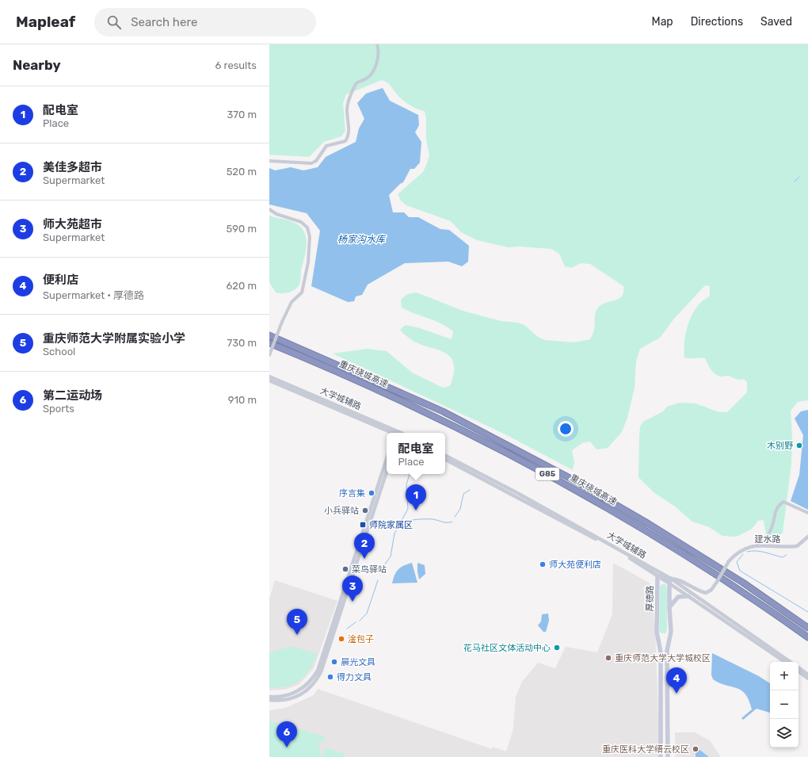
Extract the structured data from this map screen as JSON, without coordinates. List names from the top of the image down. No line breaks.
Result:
{"streets":{"highway":["重庆绕城高速","G85"],"main road":["厚德路"],"street":["大学城辅路","建水路"]},"crossings":[["大学城辅路","建水路"],["大学城辅路","厚德路"],["建水路","厚德路"]],"water":["杨家沟水库"],"places":{"other":["木别野","序言集","小兵驿站","师大苑便利店","菜鸟驿站","淦包子","花马社区文体活动中心","重庆师范大学大学城校区","晨光文具","得力文具","重庆医科大学缙云校区"],"transit":["师院家属区"]},"page":{"header":"Mapleaf","search":"Search here","nav":["Map","Directions","Saved"],"heading":["Nearby","6 results"],"list":[{"mark":"1","name":"配电室","note":"Place","value":"370 m"},{"mark":"2","name":"美佳多超市","note":"Supermarket","value":"520 m"},{"mark":"3","name":"师大苑超市","note":"Supermarket","value":"590 m"},{"mark":"4","name":"便利店","note":"Supermarket · 厚德路","value":"620 m"},{"mark":"5","name":"重庆师范大学附属实验小学","note":"School","value":"730 m"},{"mark":"6","name":"第二运动场","note":"Sports","value":"910 m"}],"popup":["配电室","Place"],"pins":["1","2","3","5","4","6"],"map_buttons":["+","−"]}}
